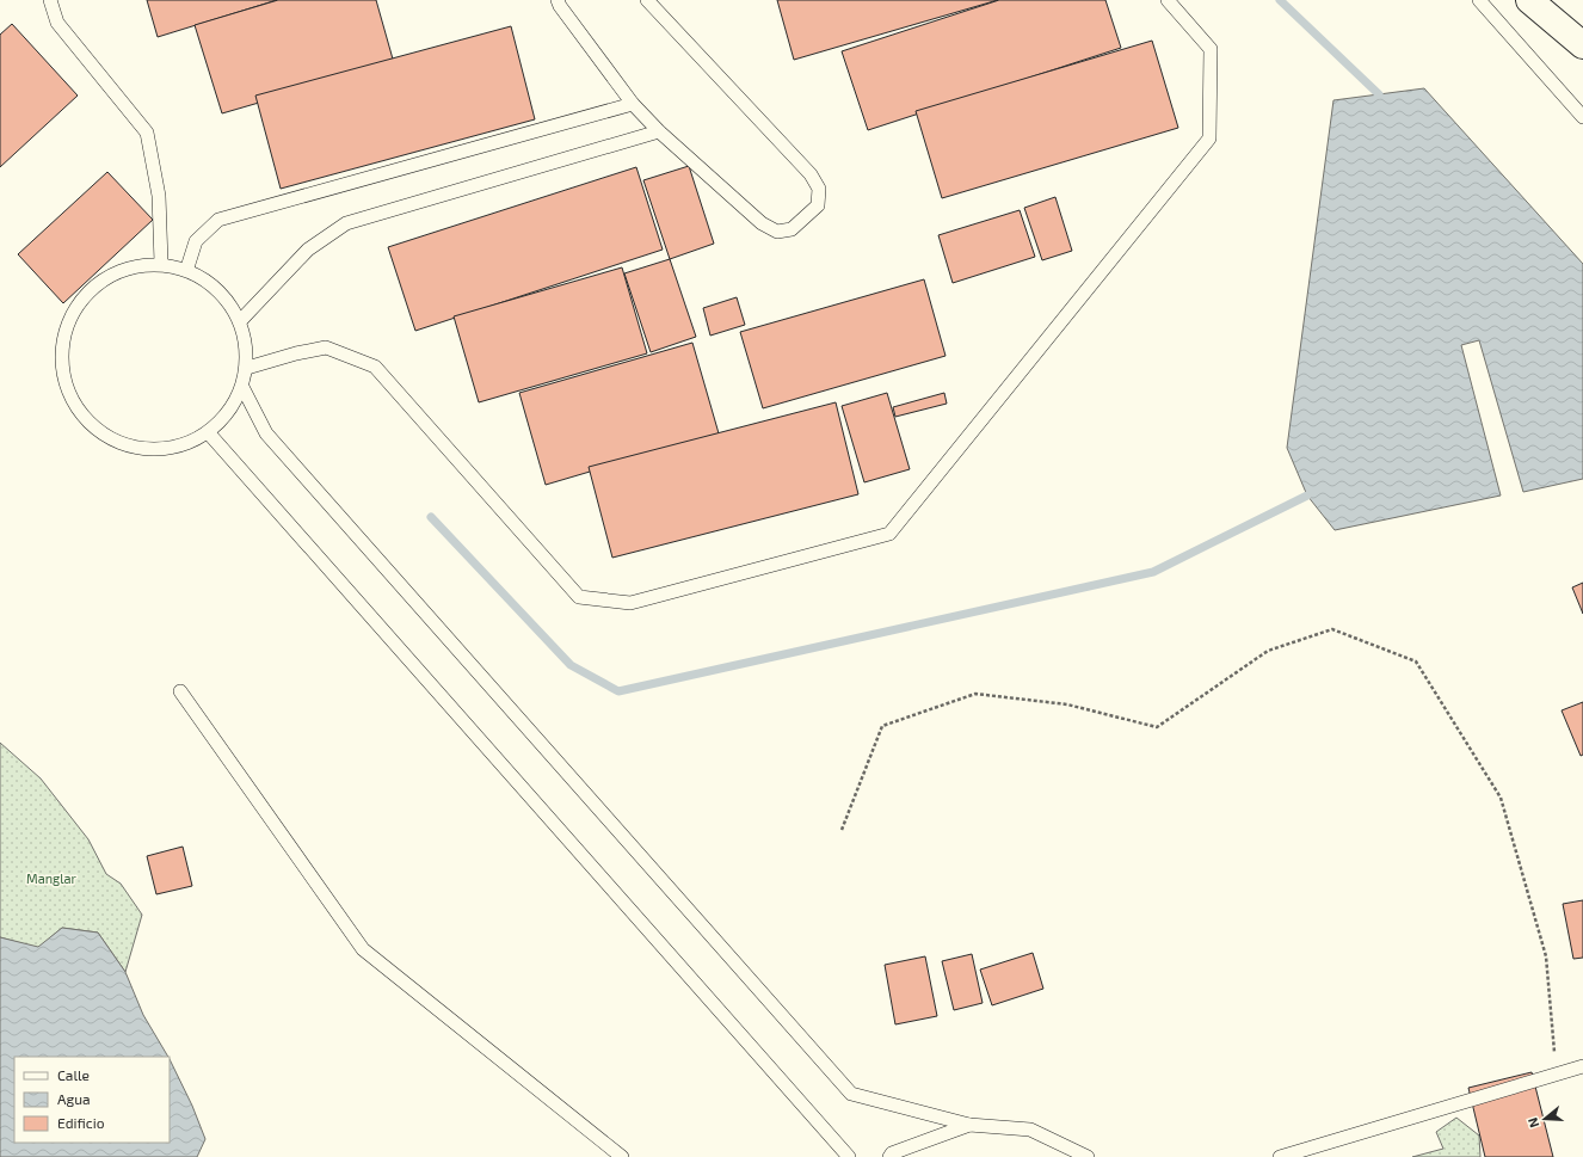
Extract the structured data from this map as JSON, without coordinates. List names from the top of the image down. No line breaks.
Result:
{"parks":["Manglar"],"legend":["Calle","Agua","Edificio"],"north":"left"}
